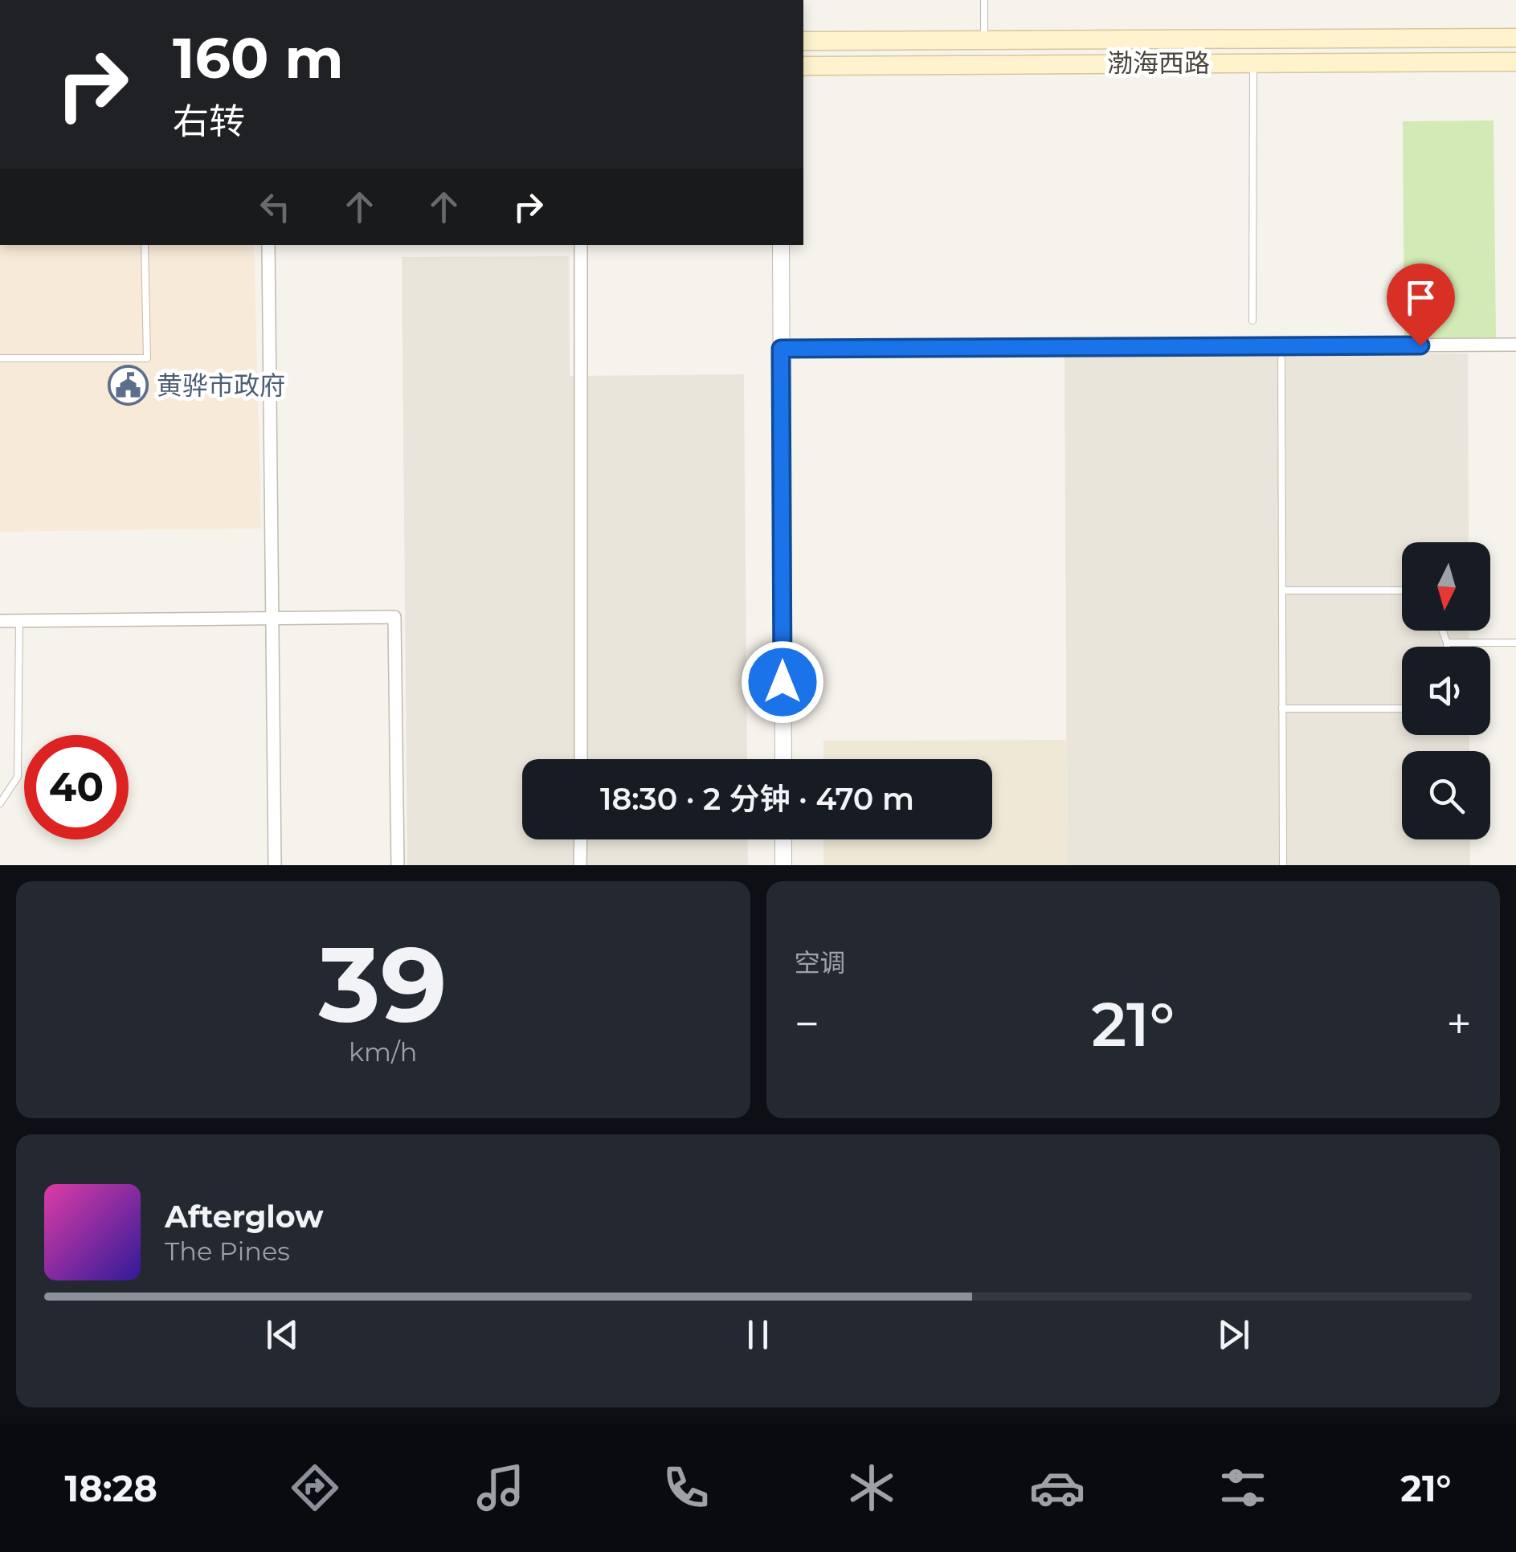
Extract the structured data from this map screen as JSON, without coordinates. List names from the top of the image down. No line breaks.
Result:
{"streets":{"main road":["渤海西路"]},"places":{"public building":["黄骅市政府"]},"north":"bottom","page":{"turn":["160 m","右转"],"limit":"40","trip":"18:30 · 2 分钟 · 470 m","tile":[["39","km/h"],"空调"],"heat":["−","21°","+"],"song":["Afterglow","The Pines"],"tabs":["18:28","21°"]}}
